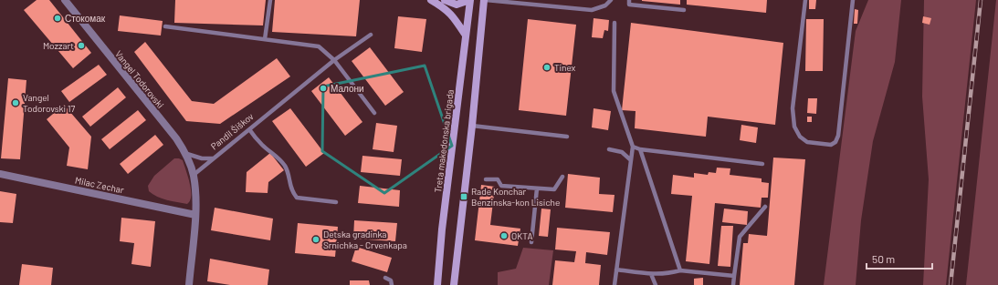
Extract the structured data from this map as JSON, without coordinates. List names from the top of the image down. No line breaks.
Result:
{"streets":{"street":["Vangel Todorovski","Treta makedonska brigada","Milac Zechar"],"lane":["Pandil Šiškov"]},"crossings":[["Vangel Todorovski","Pandil Šiškov"]],"places":{"other":["Стокомак","Mozzart","Tinex","Малони","Vangel Todorovski 17","OKTA","Detska gradinka Srnichka - Crvenkapa"],"transit":["Rade Konchar Benzinska-kon Lisiche"]},"scale_bar":"50 m"}
